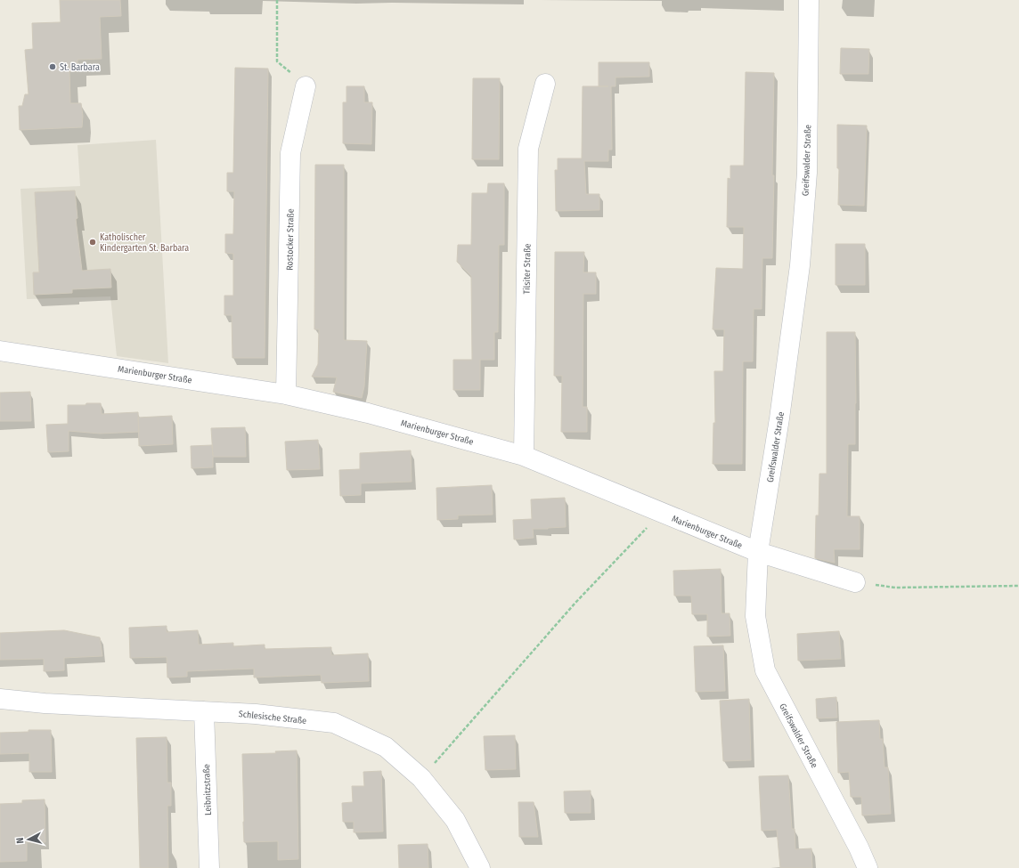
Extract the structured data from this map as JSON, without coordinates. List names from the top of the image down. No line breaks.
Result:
{"streets":{"street":["Greifswalder Straße","Rostocker Straße","Tilsiter Straße","Marienburger Straße","Schlesische Straße","Leibnitzstraße"]},"crossings":[["Greifswalder Straße","Marienburger Straße"],["Rostocker Straße","Marienburger Straße"],["Tilsiter Straße","Marienburger Straße"],["Schlesische Straße","Leibnitzstraße"]],"places":["St. Barbara","Katholischer Kindergarten St. Barbara"],"north":"left"}
